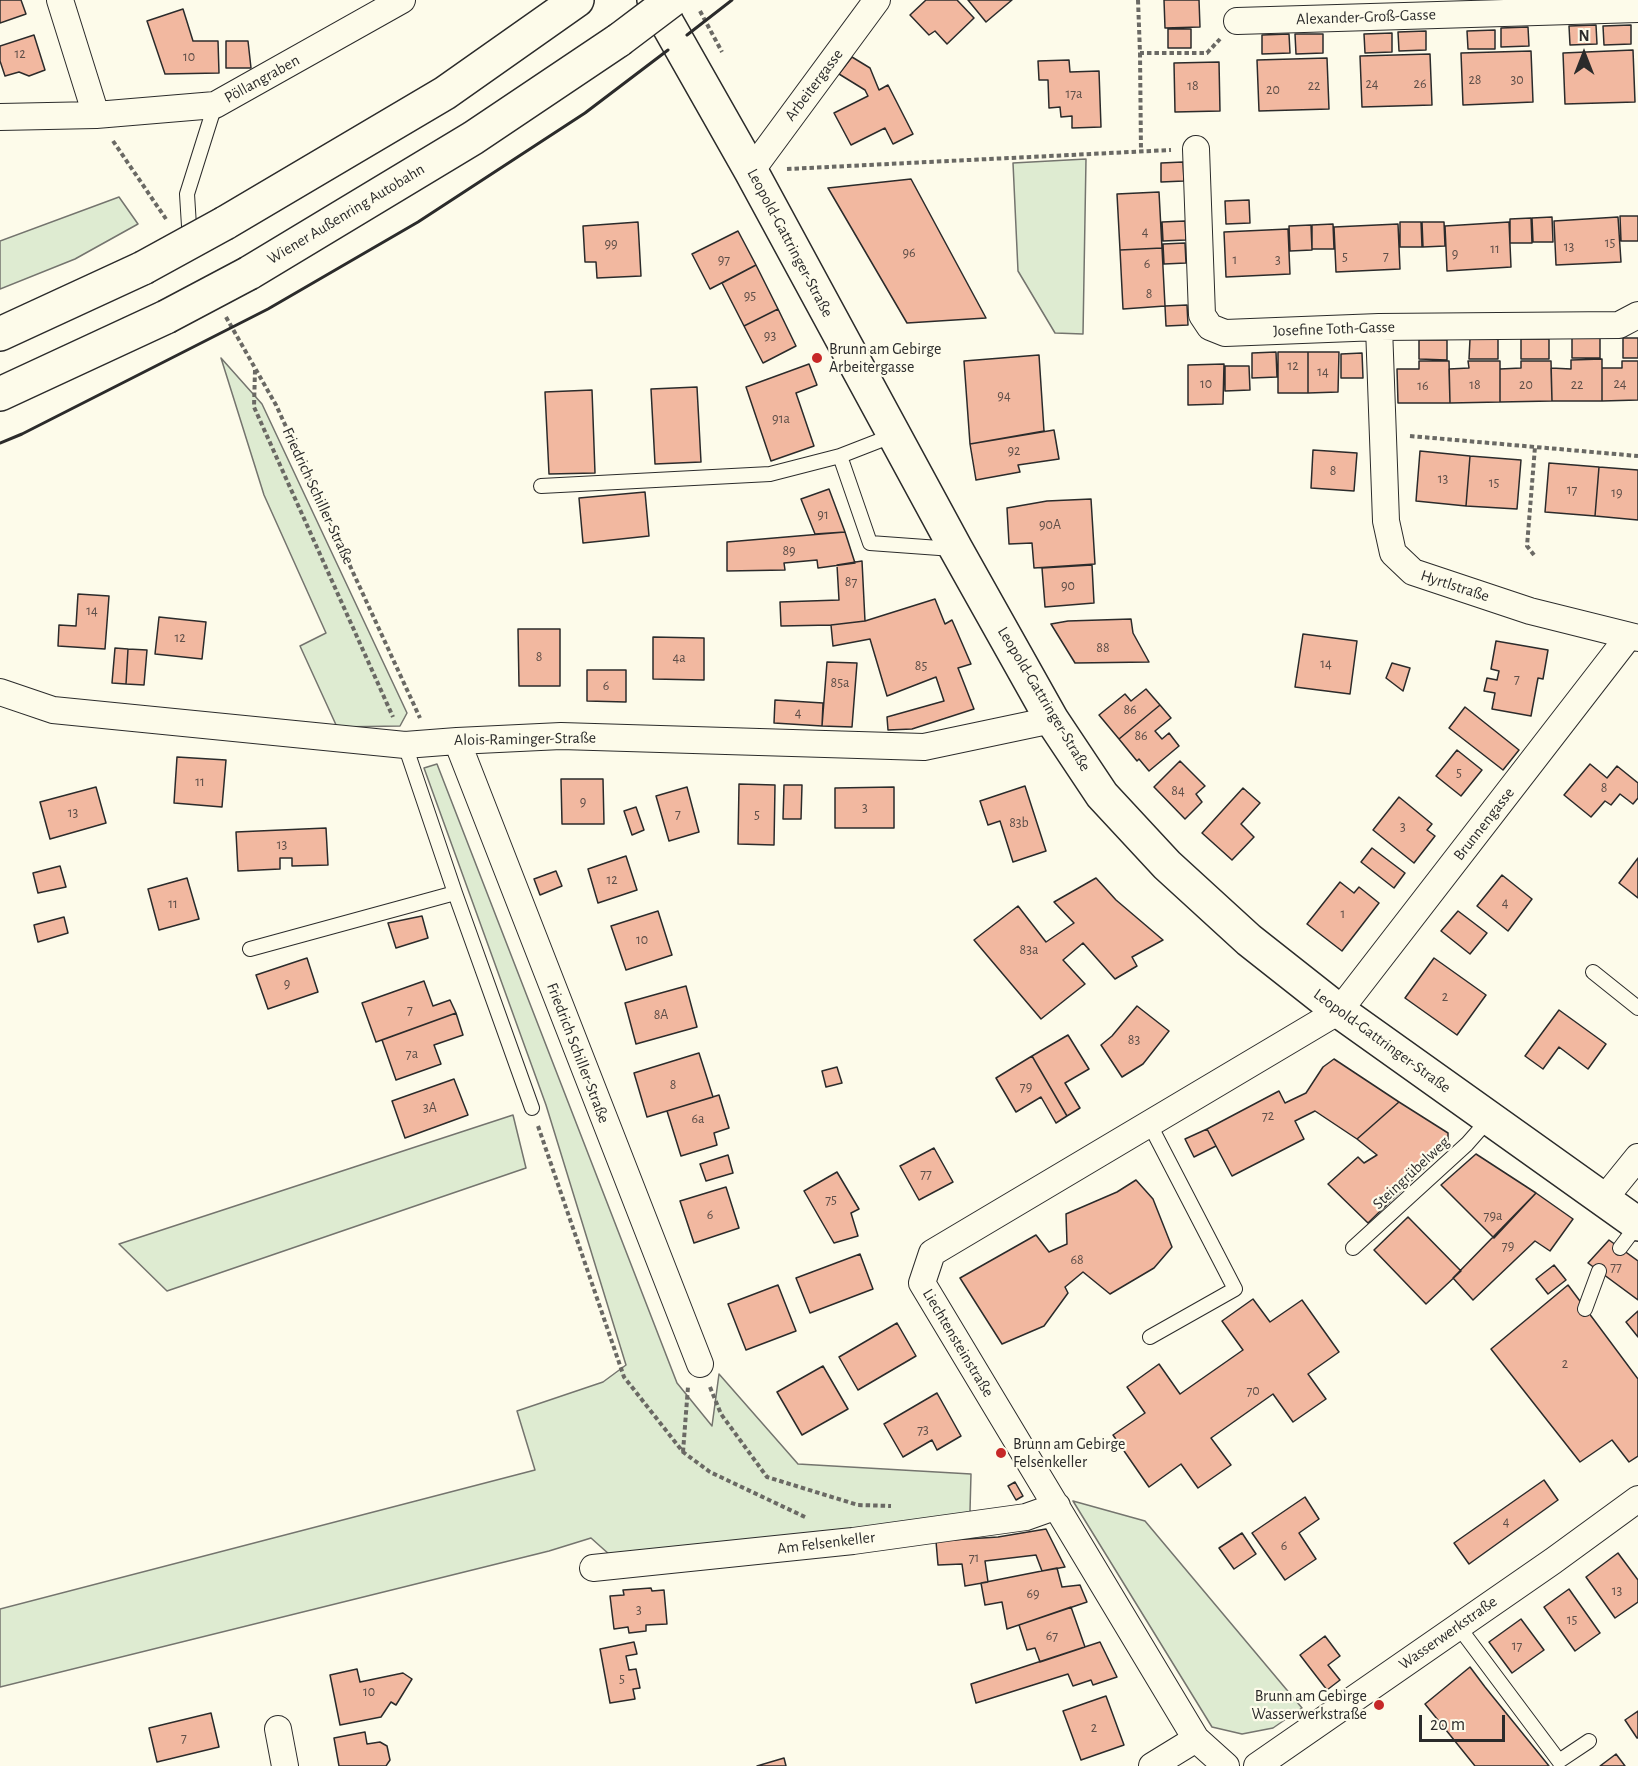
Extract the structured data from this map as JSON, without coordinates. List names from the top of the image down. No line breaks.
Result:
{"streets":{"main road":["Wiener Außenring Autobahn","Leopold-Gattringer-Straße"],"street":["Alexander-Groß-Gasse","Pöllangraben","Arbeitergasse","Josefine Toth-Gasse","Friedrich Schiller-Straße","Hyrtlstraße","Alois-Raminger-Straße","Brunnengasse","Liechtensteinstraße","Am Felsenkeller","Wasserwerkstraße"],"lane":["Steingrübelweg"]},"crossings":[["Arbeitergasse","Leopold-Gattringer-Straße"],["Leopold-Gattringer-Straße","Alois-Raminger-Straße"],["Leopold-Gattringer-Straße","Brunnengasse"],["Leopold-Gattringer-Straße","Steingrübelweg"],["Leopold-Gattringer-Straße","Liechtensteinstraße"],["Josefine Toth-Gasse","Hyrtlstraße"],["Friedrich Schiller-Straße","Alois-Raminger-Straße"],["Hyrtlstraße","Brunnengasse"],["Brunnengasse","Liechtensteinstraße"],["Liechtensteinstraße","Am Felsenkeller"]],"places":["Brunn am Gebirge Arbeitergasse","Brunn am Gebirge Felsenkeller","Brunn am Gebirge Wasserwerkstraße"],"house_numbers":["12","10","28","30","24","26","18","22","20","17a","4","15","99","13","11","96","9","7","5","97","1","3","6","8","95","93","12","14","10","24","18","20","22","16","94","91a","92","8","13","15","17","19","91","90A","89","87","90","14","12","88","8","4a","14","85","7","85a","6","86","4","86","5","11","8","84","9","3","13","7","5","83b","3","13","12","4","11","1","10","83a","9","2","7","8A","83","7a","8","79","3A","72","6a","77","75","6","79a","79","68","77","2","70","73","4","6","71","13","69","3","15","67","17","5","10","2","7"],"scale_bar":"20 m","north":"top"}
